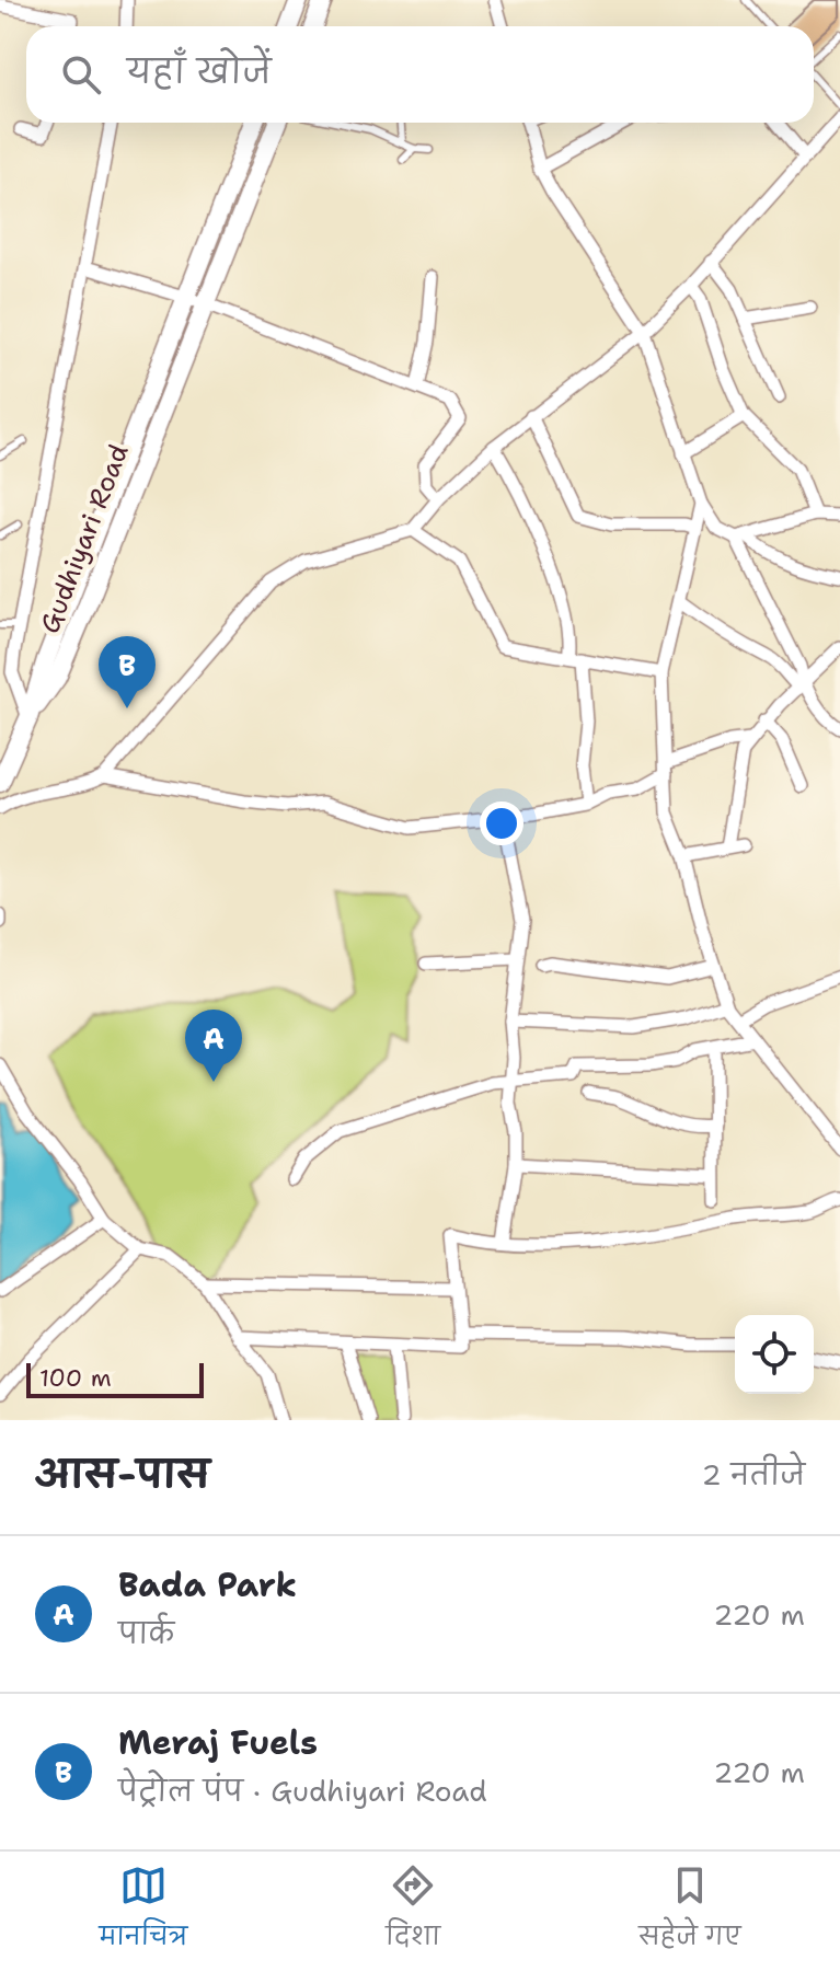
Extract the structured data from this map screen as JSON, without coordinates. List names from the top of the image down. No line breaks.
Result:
{"streets":{"street":["Gudhiyari Road"]},"scale_bar":"100 m","page":{"search":"यहाँ खोजें","pins":["B","A"],"scale":"100 m","heading":["आस-पास","2 नतीजे"],"list":[{"mark":"A","name":"Bada Park","note":"पार्क","value":"220 m"},{"mark":"B","name":"Meraj Fuels","note":"पेट्रोल पंप · Gudhiyari Road","value":"220 m"}],"nav":["मानचित्र","दिशा","सहेजे गए"]}}
